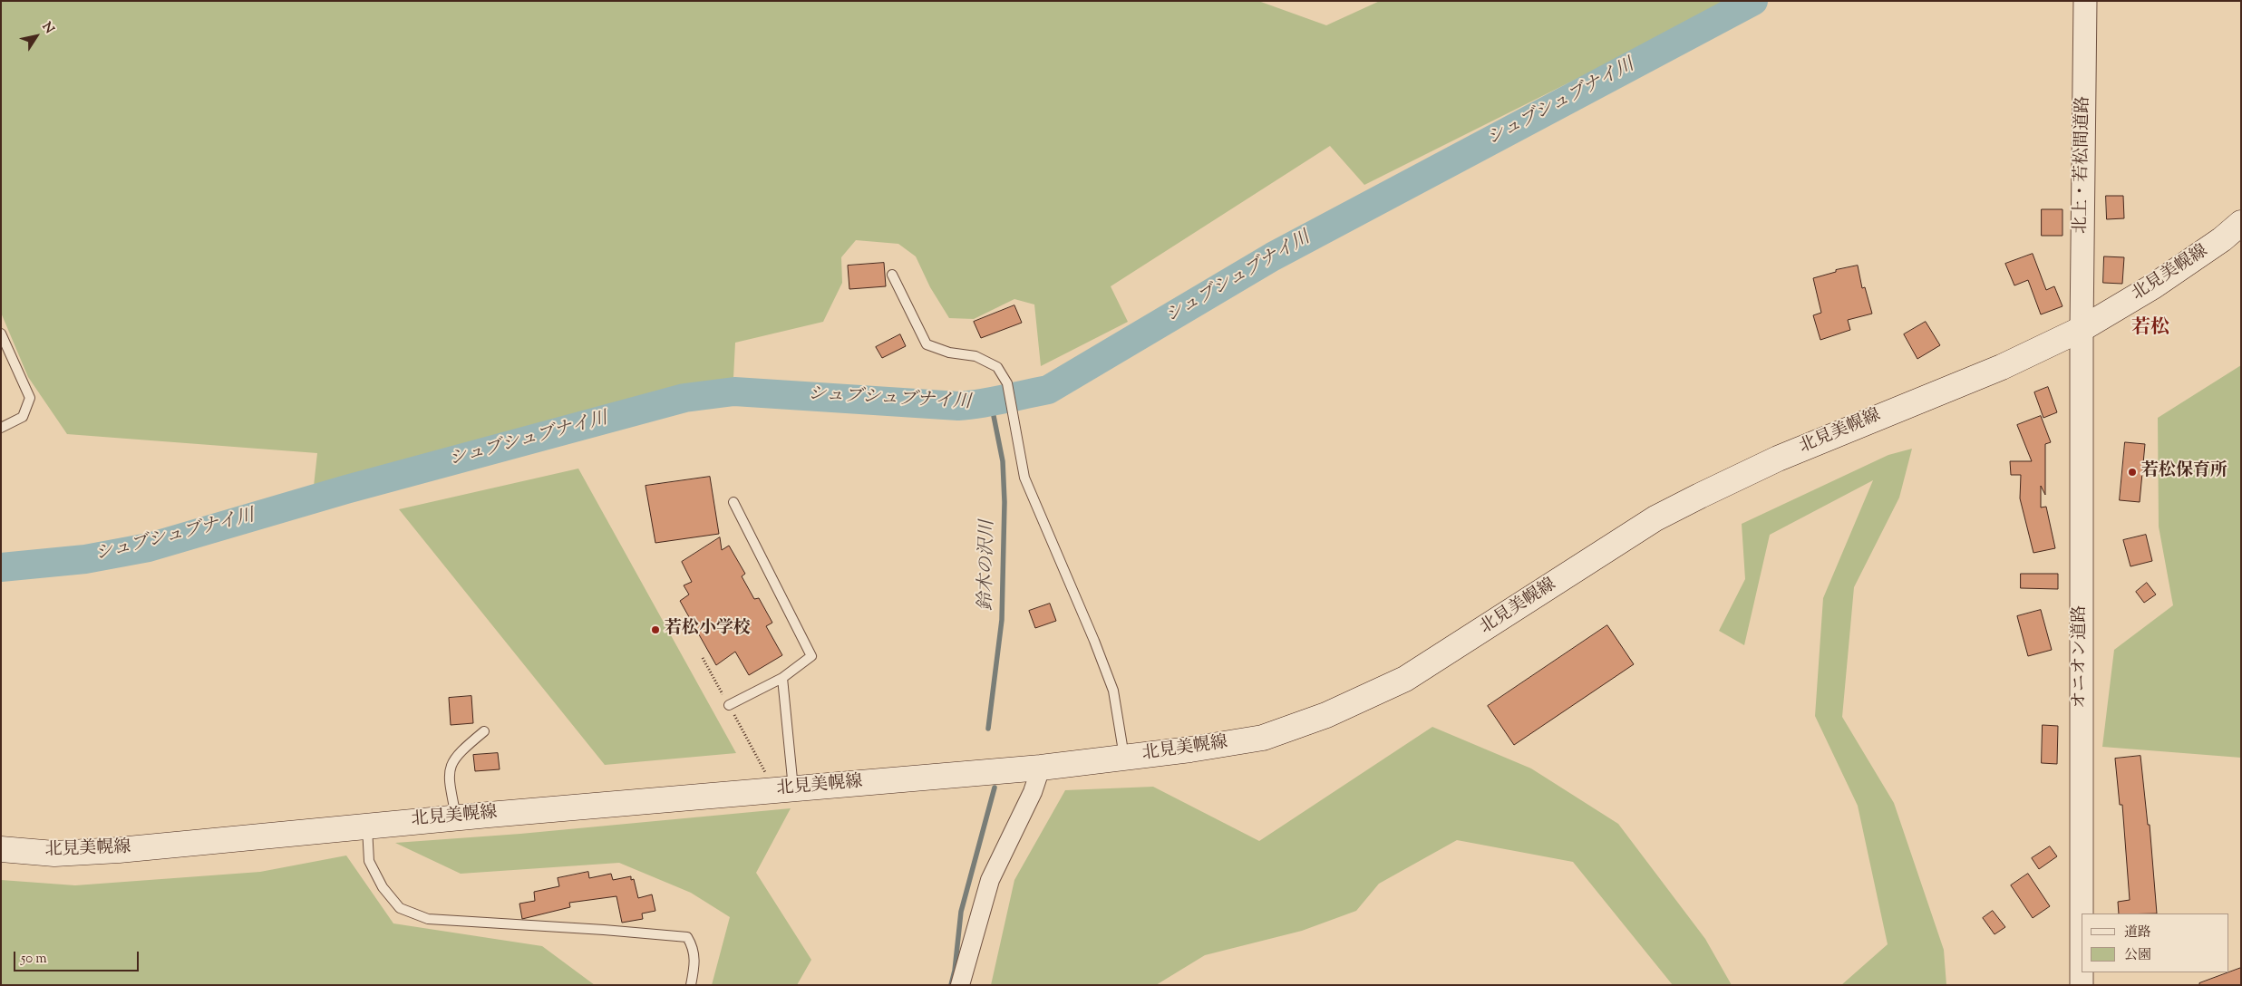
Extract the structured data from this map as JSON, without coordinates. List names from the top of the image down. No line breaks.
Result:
{"streets":{"main road":["北見美幌線"],"street":["北上・若松間道路","オニオン道路"]},"crossings":[["北上・若松間道路","北見美幌線"],["北上・若松間道路","オニオン道路"],["北見美幌線","オニオン道路"]],"districts":["若松"],"water":["シュブシュブナイ川","鈴木の沢川"],"places":["若松保育所","若松小学校"],"legend":["道路","公園"],"scale_bar":"50 m","north":"top right"}
